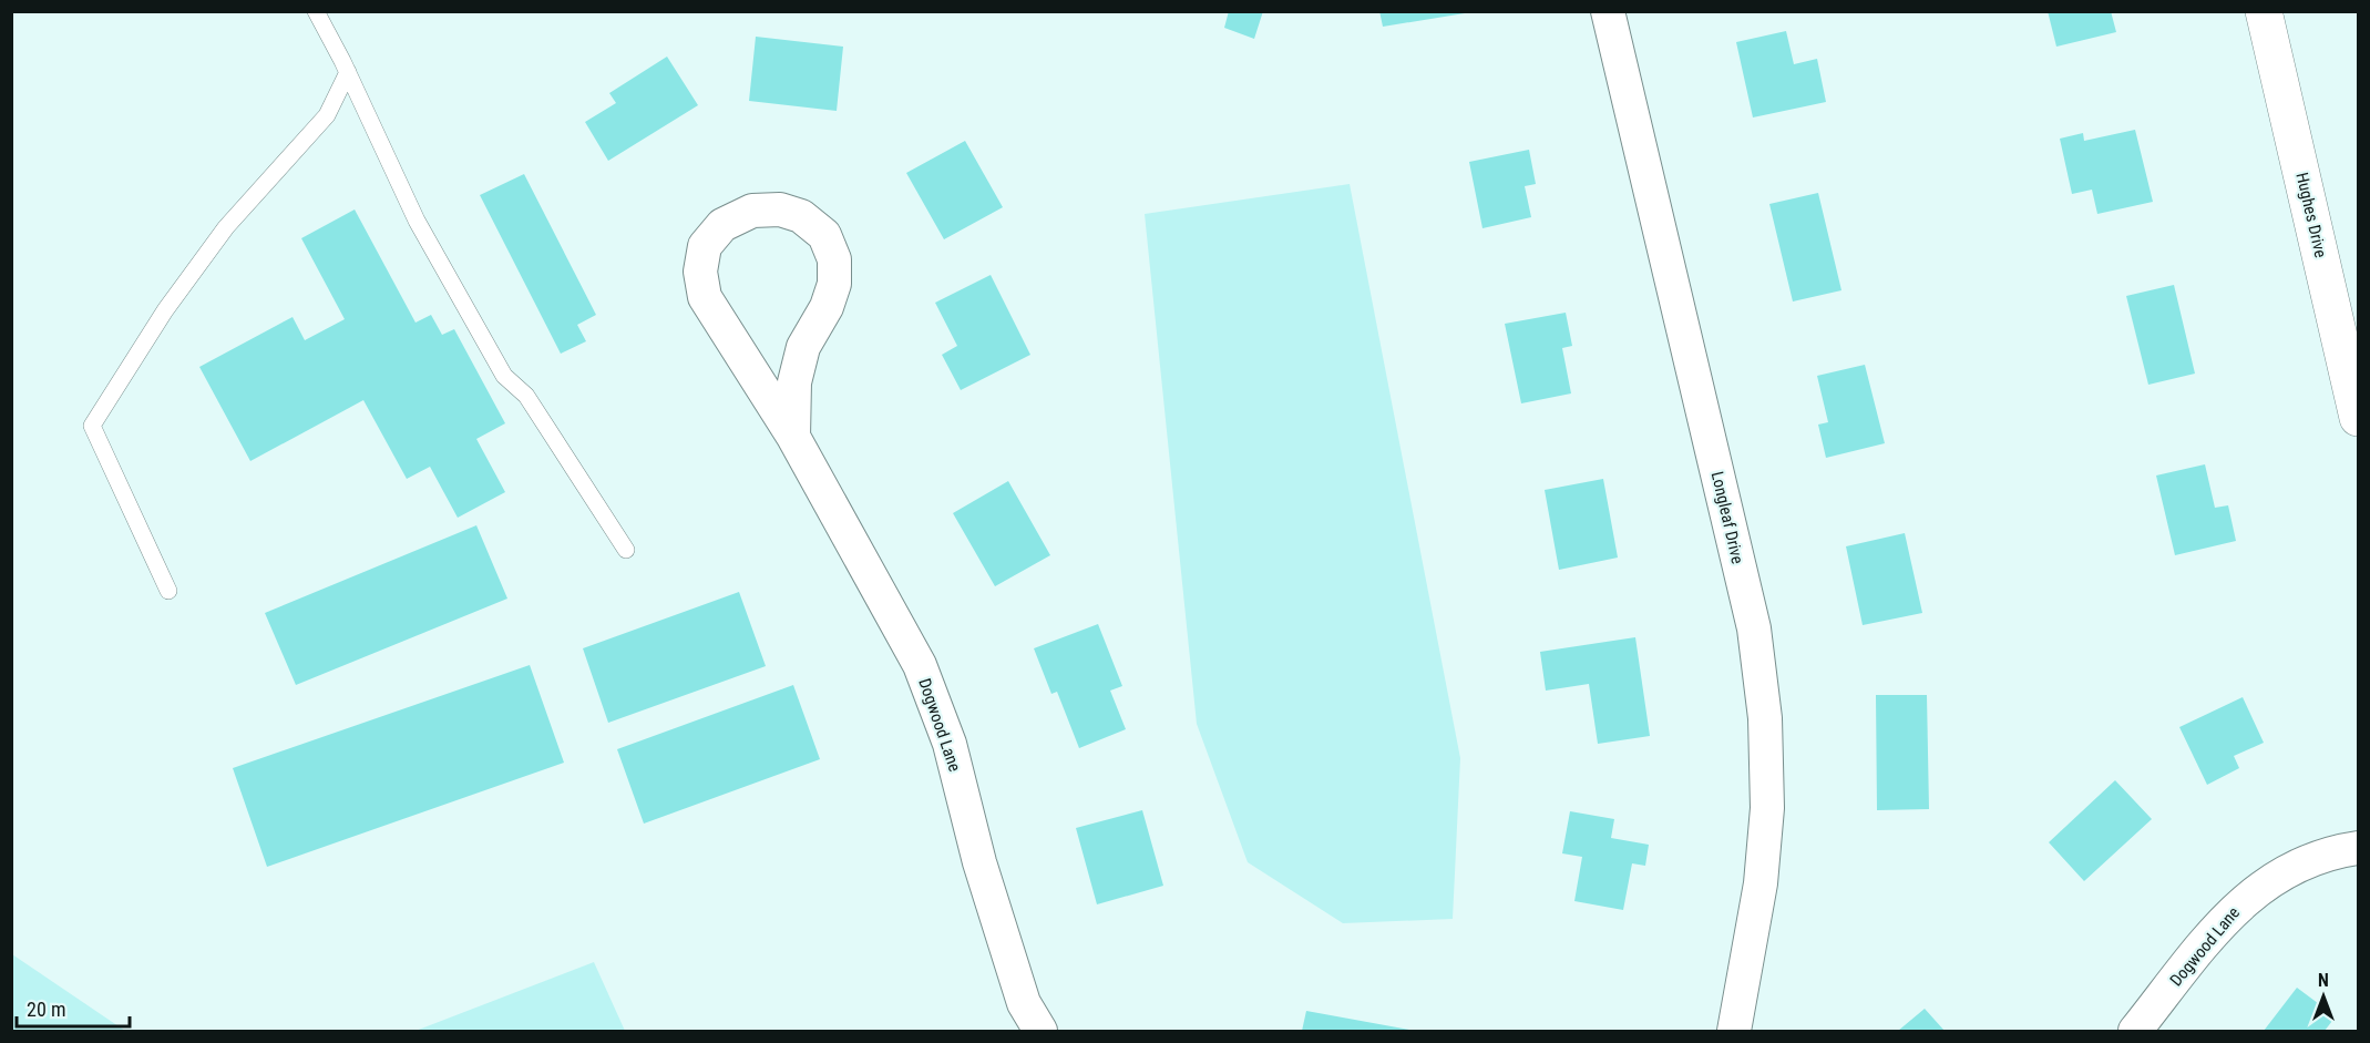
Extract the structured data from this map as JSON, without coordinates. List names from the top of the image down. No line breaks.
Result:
{"streets":{"street":["Hughes Drive","Longleaf Drive","Dogwood Lane"]},"scale_bar":"20 m","north":"top"}
